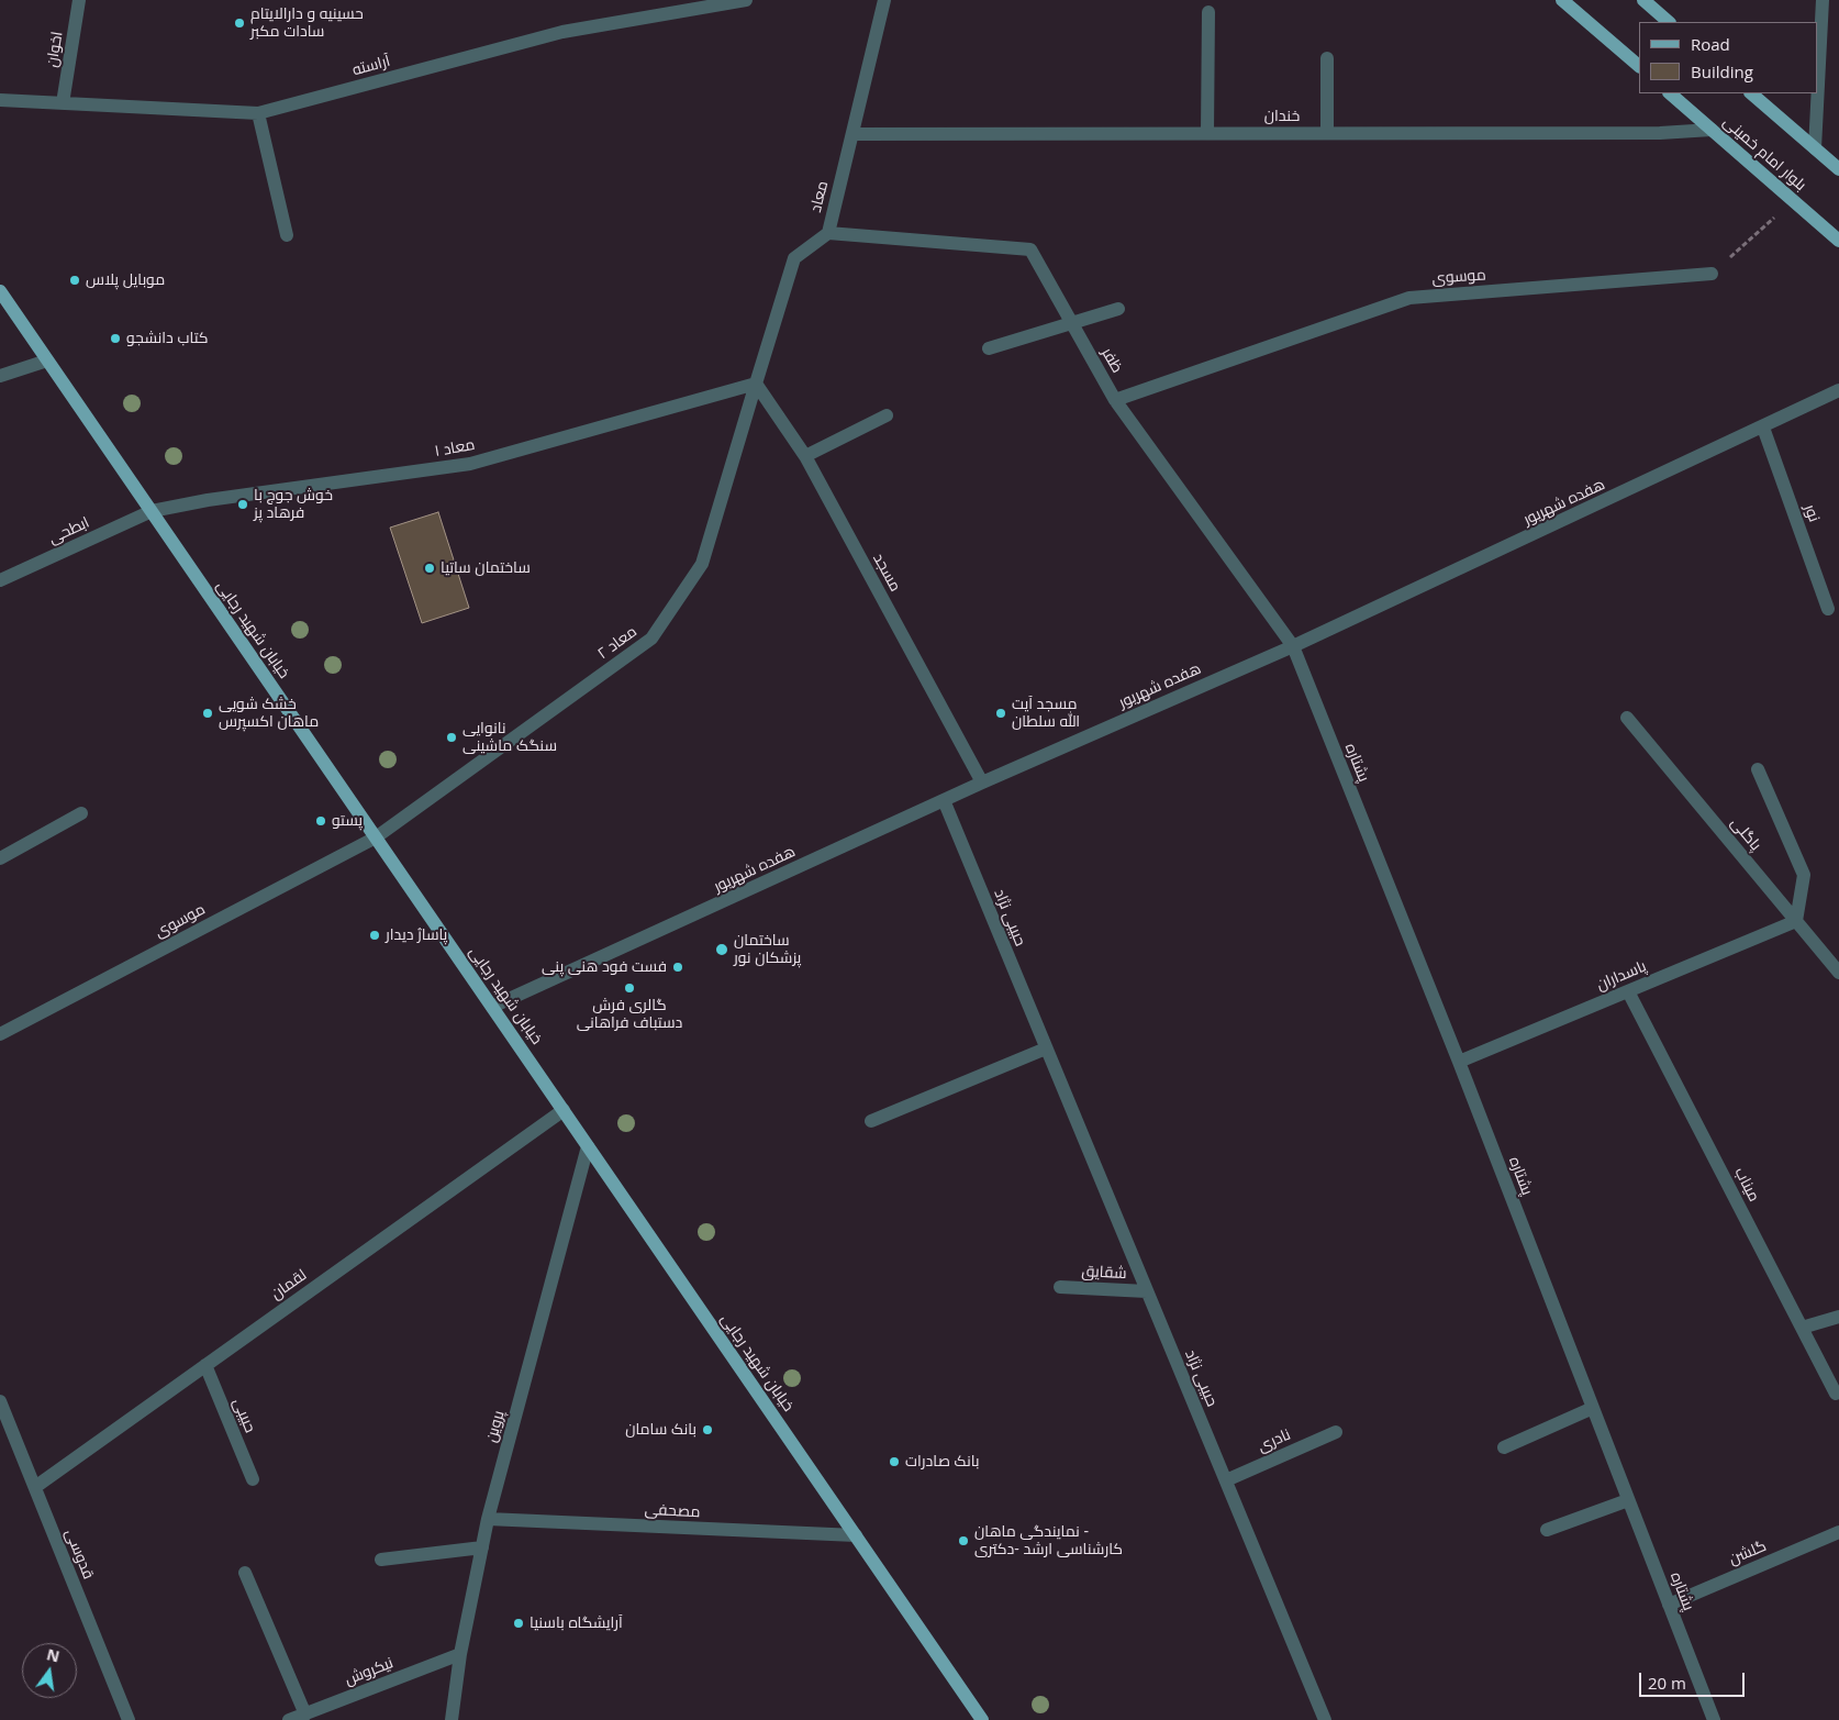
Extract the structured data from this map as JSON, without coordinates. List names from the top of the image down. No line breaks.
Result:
{"streets":{"main road":["بلوار امام خمینی","خیابان شهید رجایی"],"street":["اخوان","آراسته","خندان","معاد","موسوی","ظفر","معاد ۱","هفده شهریور","نور","ابطحی","مسجد","معاد ۲","پشتاره","پاگلی","حبیبی نژاد","پاسداران","میناب","شقایق","لقمان","حبیبی","پروین","نادری","مصحفی","گلشن","قدوسی","نیکروش"]},"crossings":[["اخوان","آراسته"],["خندان","بلوار امام خمینی"],["خندان","معاد"],["معاد","ظفر"],["معاد","معاد ۱"],["معاد","مسجد"],["معاد","معاد ۲"],["موسوی","ظفر"],["موسوی","خیابان شهید رجایی"],["موسوی","معاد ۲"],["ظفر","هفده شهریور"],["ظفر","پشتاره"],["معاد ۱","ابطحی"],["معاد ۱","مسجد"],["معاد ۱","خیابان شهید رجایی"],["معاد ۱","معاد ۲"],["هفده شهریور","نور"],["هفده شهریور","مسجد"],["هفده شهریور","خیابان شهید رجایی"],["هفده شهریور","پشتاره"],["هفده شهریور","حبیبی نژاد"],["ابطحی","خیابان شهید رجایی"],["مسجد","معاد ۲"],["خیابان شهید رجایی","معاد ۲"],["خیابان شهید رجایی","لقمان"],["خیابان شهید رجایی","پروین"],["خیابان شهید رجایی","مصحفی"],["پشتاره","پاسداران"],["پشتاره","گلشن"],["پاگلی","پاسداران"],["حبیبی نژاد","شقایق"],["حبیبی نژاد","نادری"],["پاسداران","میناب"],["لقمان","حبیبی"],["لقمان","قدوسی"],["پروین","مصحفی"],["پروین","نیکروش"]],"places":["حسینیه و دارالایتام سادات مکبر","موبایل پلاس","کتاب دانشجو","خوش جوج با فرهاد پز","ساختمان ساتیا","خشک شویی ماهان اکسپرس","مسجد آیت الله سلطان","نانوایی سنگک ماشینی","پستو","پاساژ دیدار","ساختمان پزشکان نور","فست فود هنی پنی","گالری فرش دستباف فراهانی","بانک سامان","بانک صادرات","نمایندگی ماهان - کارشناسی ارشد -دکتری","آرایشگاه باسنیا"],"legend":["Road","Building"],"scale_bar":"20 m","north":"top"}
